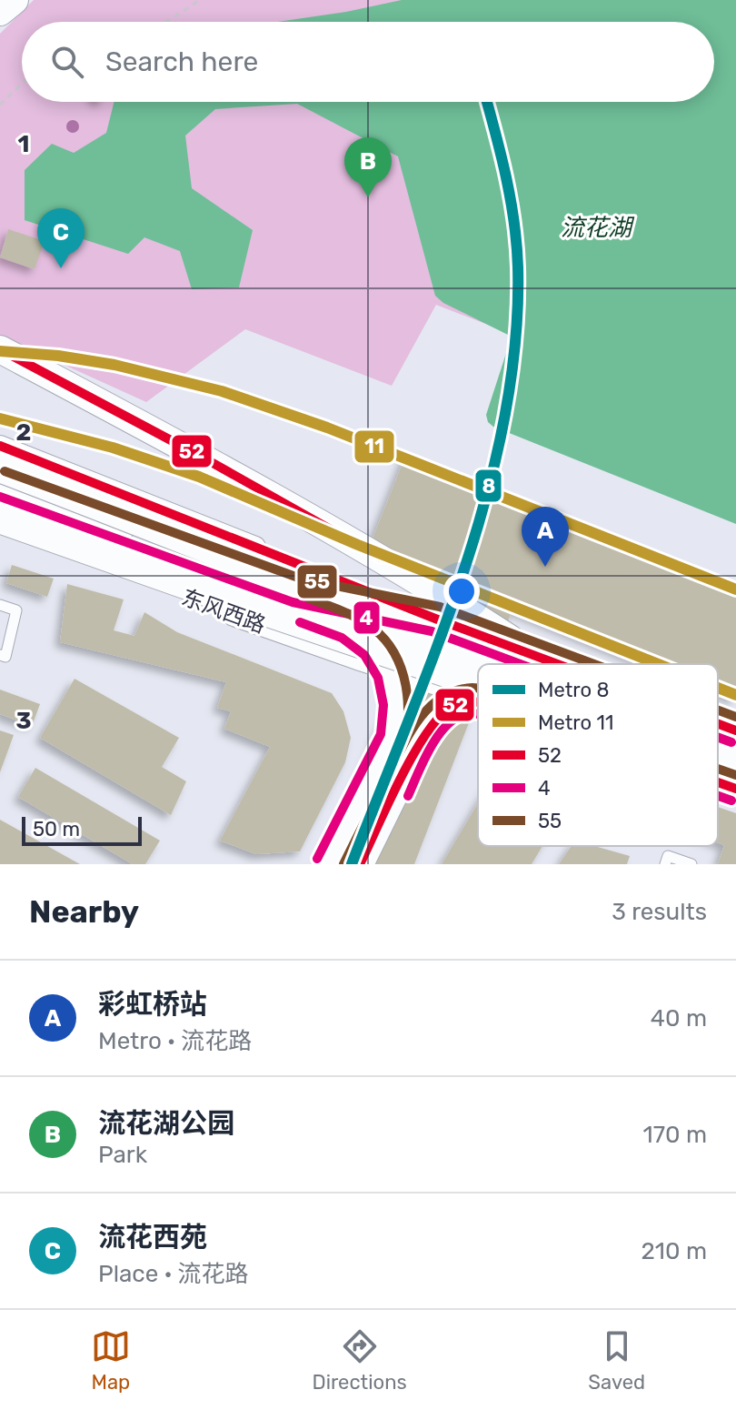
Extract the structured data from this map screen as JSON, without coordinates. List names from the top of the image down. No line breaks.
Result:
{"streets":{"main road":["东风西路"]},"water":["流花湖"],"lines":["metro line 8","transit line 52","metro line 11","transit line 55","transit line 4"],"legend":["Metro 8","Metro 11","52","4","55"],"scale_bar":"50 m","page":{"search":"Search here","pins":["B","C","A"],"scale":"50 m","heading":["Nearby","3 results"],"list":[{"mark":"A","name":"彩虹桥站","note":"Metro · 流花路","value":"40 m"},{"mark":"B","name":"流花湖公园","note":"Park","value":"170 m"},{"mark":"C","name":"流花西苑","note":"Place · 流花路","value":"210 m"}],"nav":["Map","Directions","Saved"]},"grid":{"rows":["1","2","3"]}}
